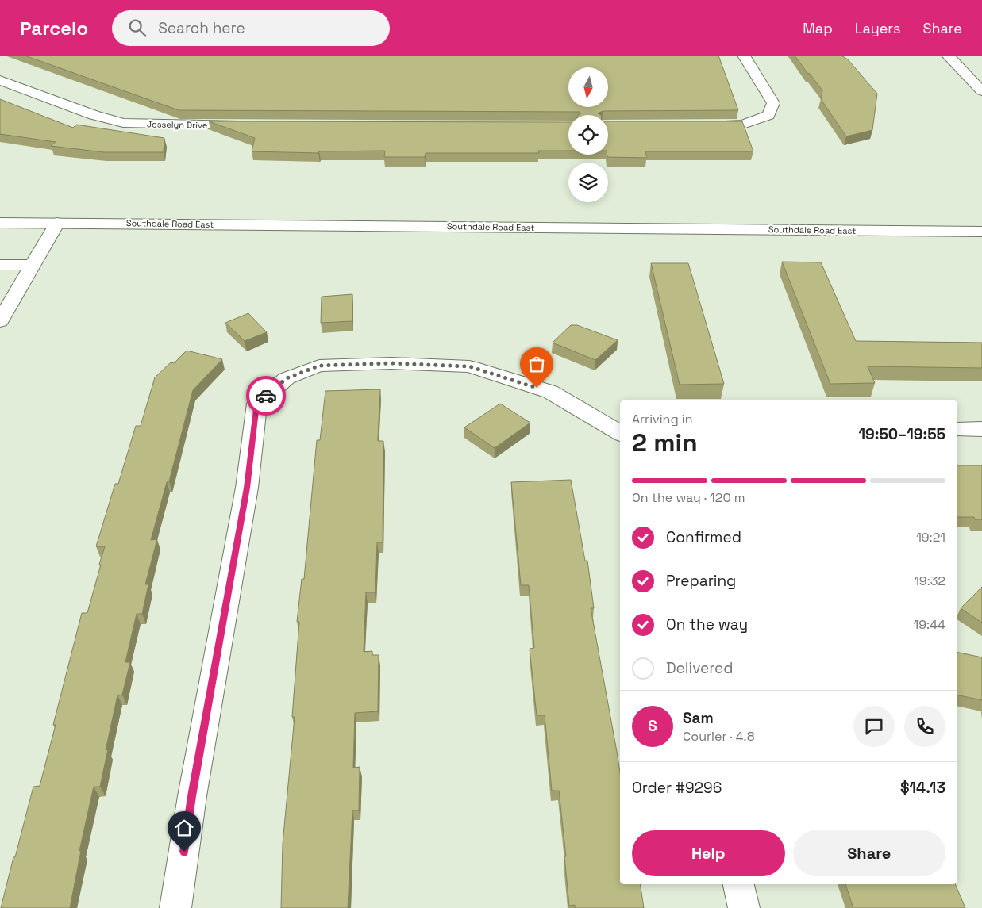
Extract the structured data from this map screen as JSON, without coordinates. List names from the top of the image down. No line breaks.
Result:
{"streets":{"street":["Josselyn Drive","Southdale Road East"]},"north":"bottom","page":{"header":"Parcelo","search":"Search here","nav":["Map","Layers","Share"],"heading":["2 min","Arriving in","19:50–19:55"],"panel":["Sam","Courier · 4.8","Order #9296","$14.13"],"bar":"On the way · 120 m","list":[["Confirmed","19:21"],["Preparing","19:32"],["On the way","19:44"],"Delivered"],"round":"S","buttons":["Help","Share"]}}
